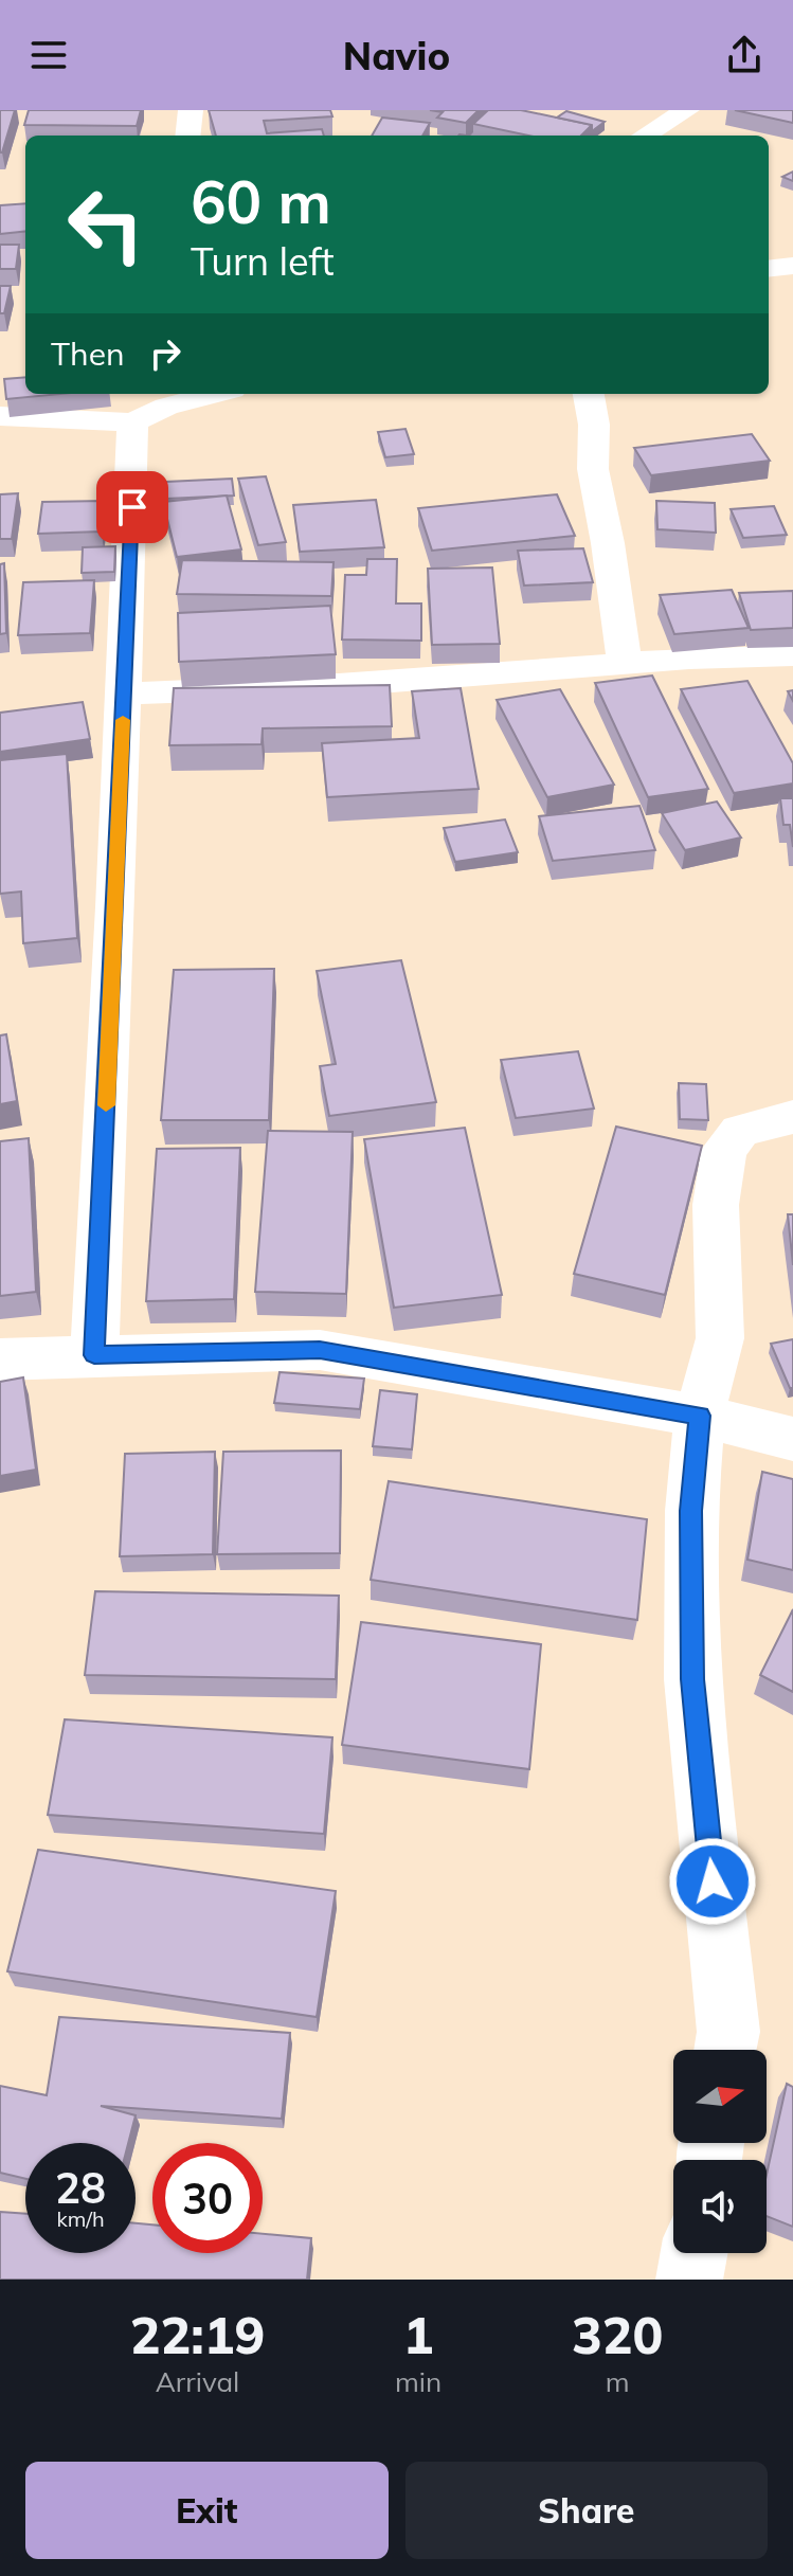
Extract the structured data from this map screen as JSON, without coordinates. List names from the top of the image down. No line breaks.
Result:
{"north":"right","page":{"header":"Navio","turn":["60 m","Turn left"],"then":"Then","speed":"28 km/h","limit":"30","eta":["22:19","Arrival","1","min","320","m"],"buttons":["Exit","Share"]}}
